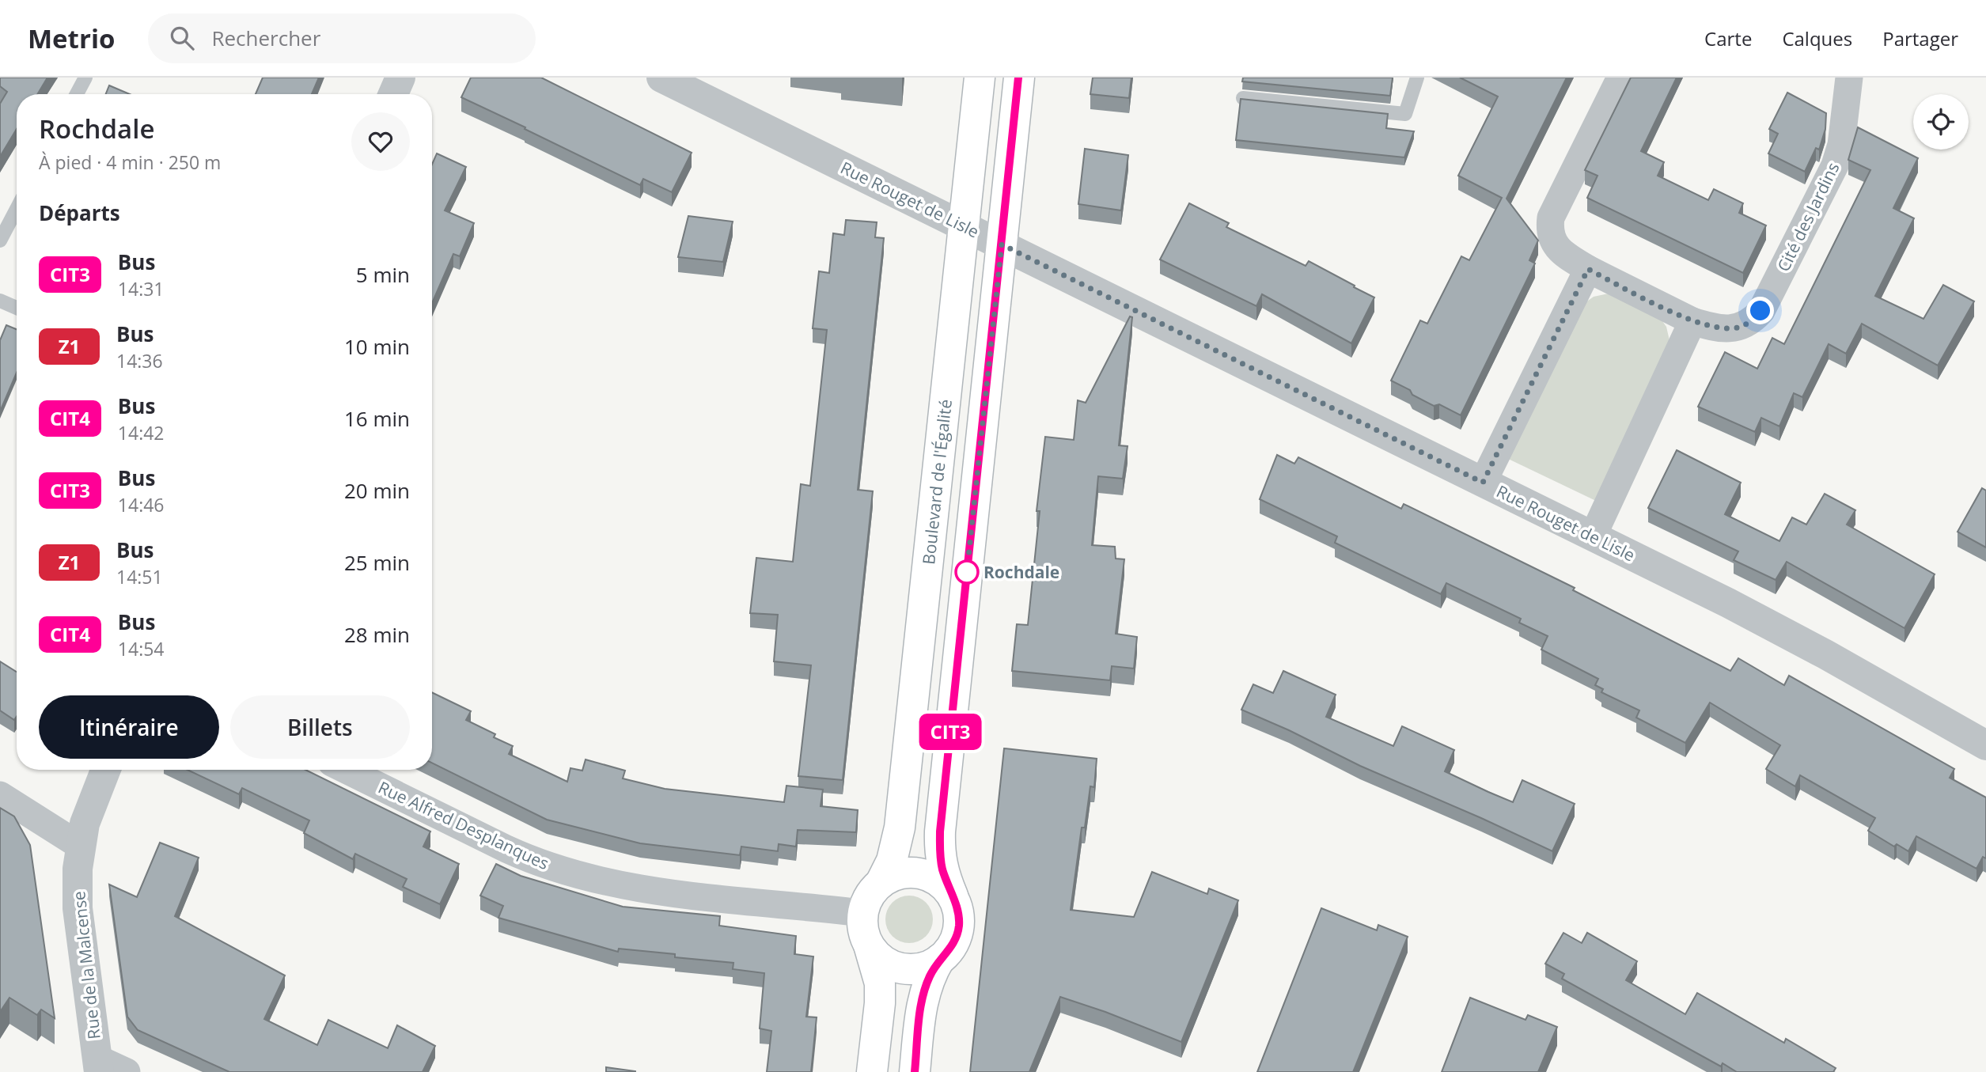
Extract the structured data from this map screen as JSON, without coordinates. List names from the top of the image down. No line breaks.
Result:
{"streets":{"main road":["Boulevard de l'Égalité"],"street":["Rue Rouget de Lisle","Cité des Jardins","Rue Alfred Desplanques","Rue de la Malcense"]},"crossings":[["Rue Rouget de Lisle","Boulevard de l'Égalité"],["Boulevard de l'Égalité","Rue Alfred Desplanques"]],"places":["Rochdale"],"lines":["bus line CIT3"],"page":{"header":"Metrio","search":"Rechercher","nav":["Carte","Calques","Partager"],"on_map":"CIT3","heading":[["Rochdale","À pied · 4 min · 250 m"],"Départs"],"list":[{"mark":"CIT3","name":"Bus","note":"14:31","value":"5 min"},{"mark":"Z1","name":"Bus","note":"14:36","value":"10 min"},{"mark":"CIT4","name":"Bus","note":"14:42","value":"16 min"},{"mark":"CIT3","name":"Bus","note":"14:46","value":"20 min"},{"mark":"Z1","name":"Bus","note":"14:51","value":"25 min"},{"mark":"CIT4","name":"Bus","note":"14:54","value":"28 min"}],"buttons":["Itinéraire","Billets"]}}
